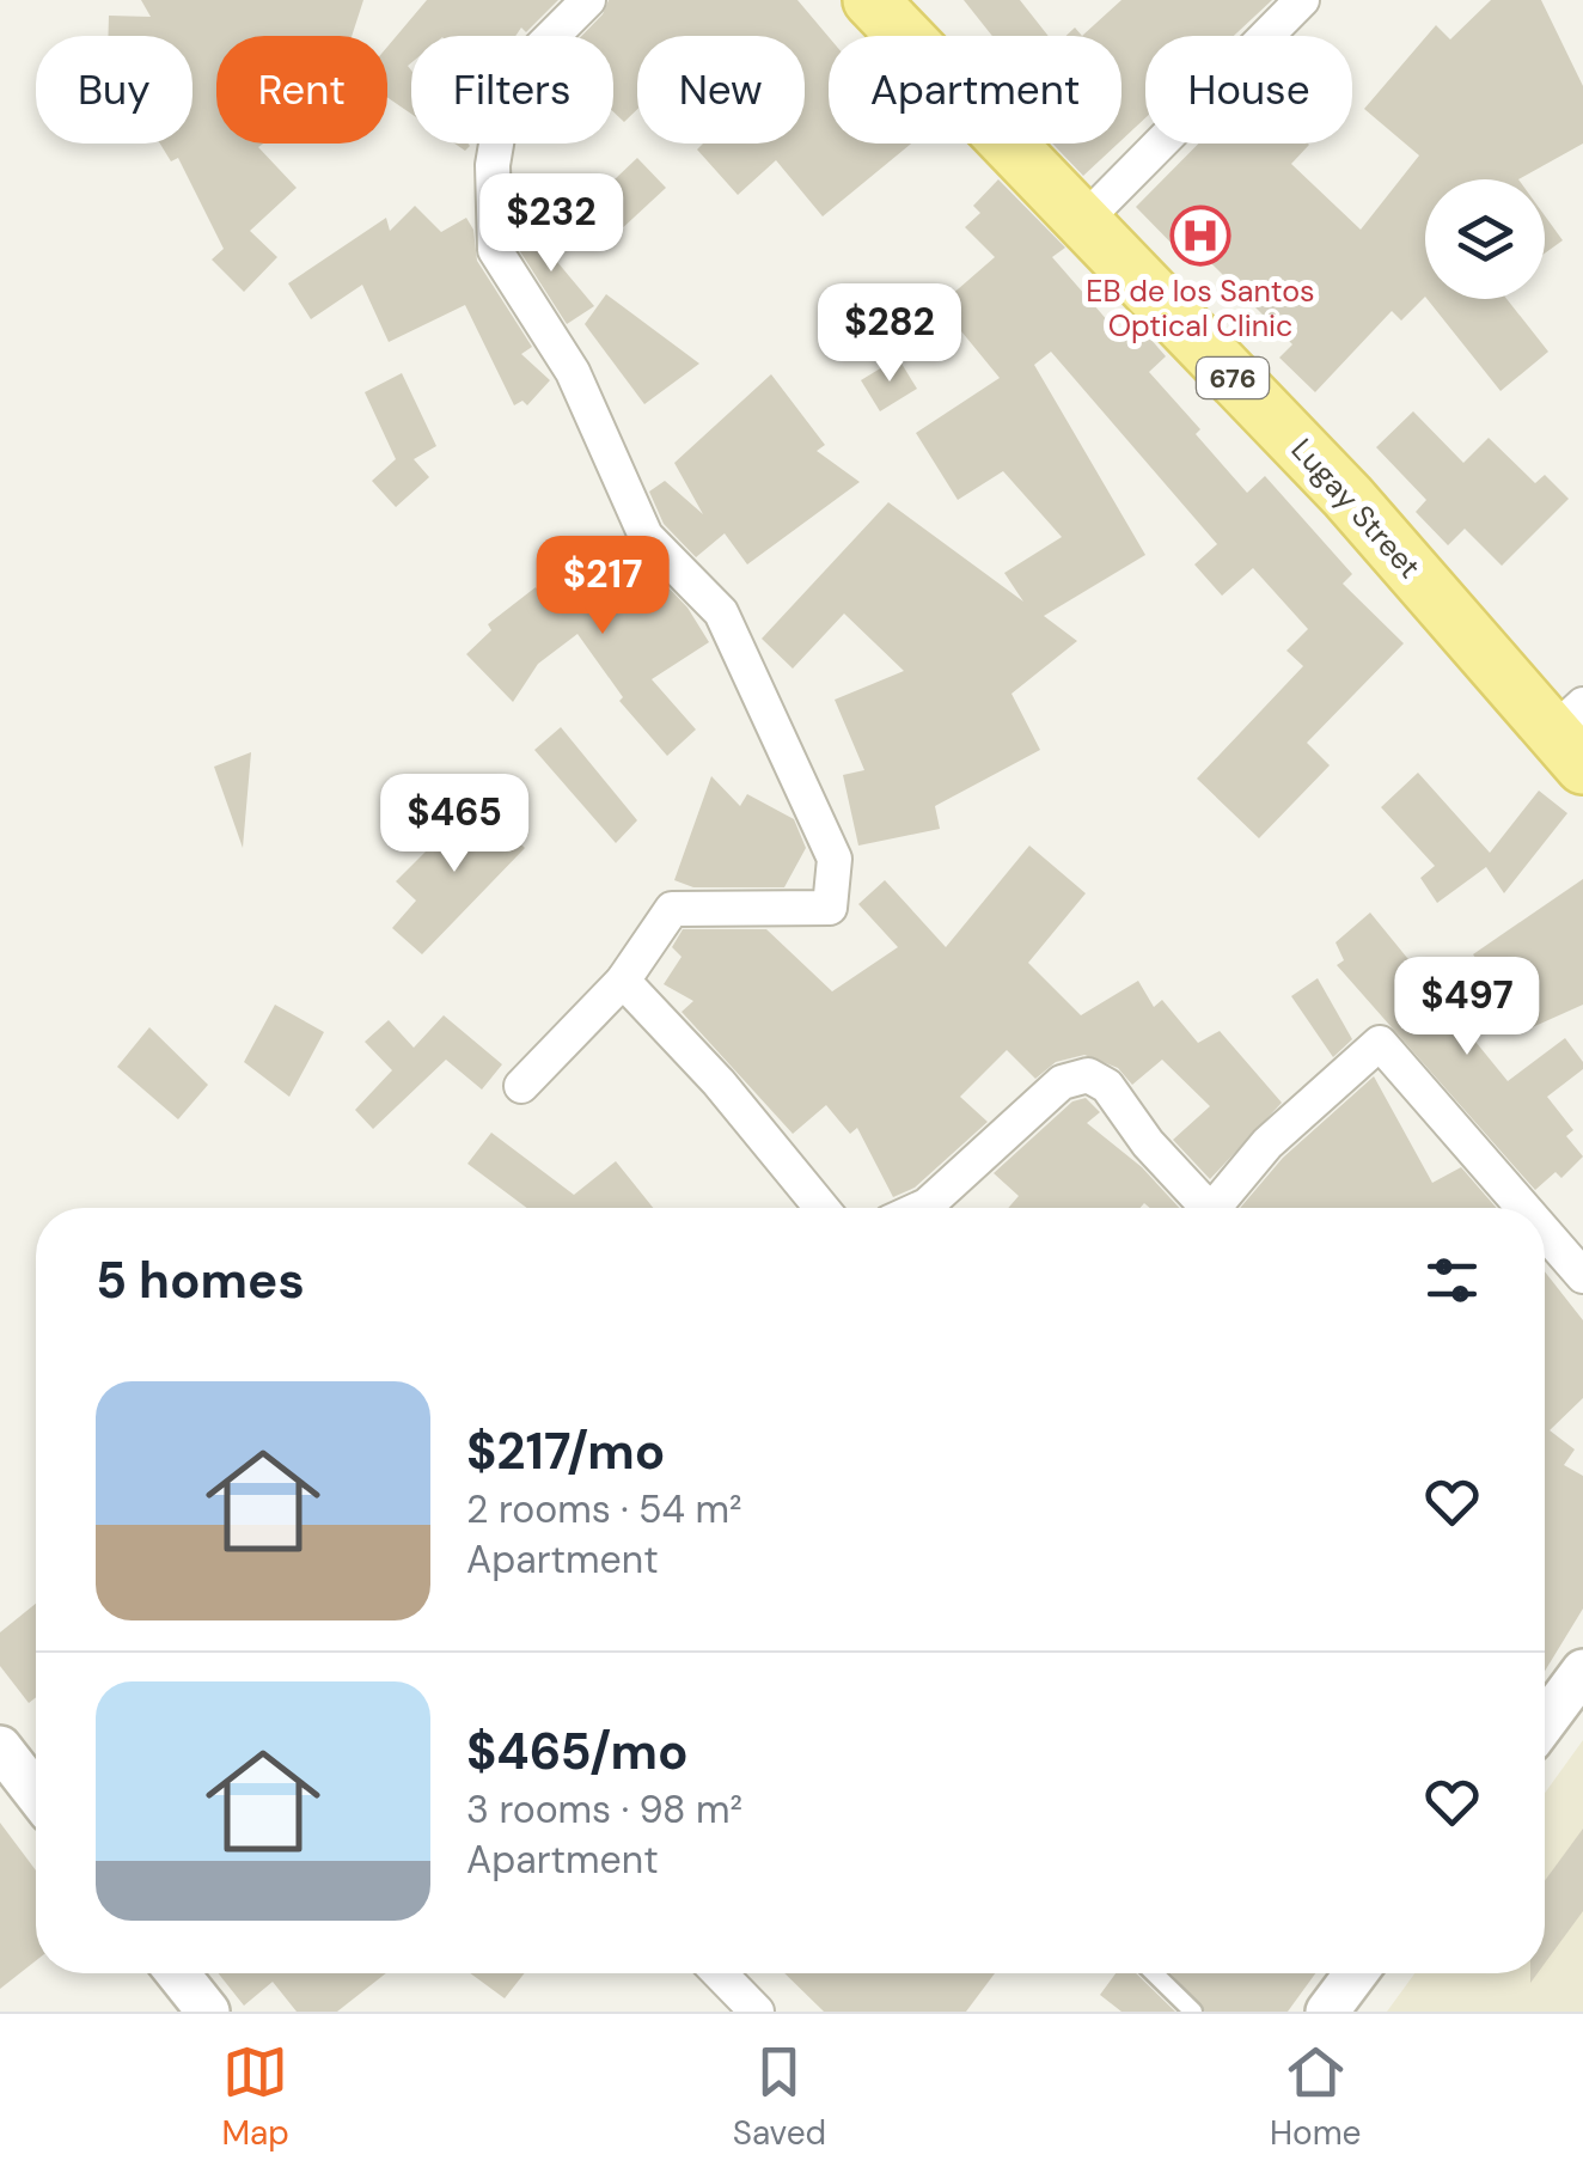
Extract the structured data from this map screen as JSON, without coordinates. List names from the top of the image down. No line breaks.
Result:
{"streets":{"main road":["676","Lugay Street"]},"places":{"hospital":["EB de los Santos Optical Clinic"]},"page":{"chip":["Buy","Rent","Filters","New","Apartment","House"],"price":["$232","$282","$217","$465","$497"],"heading":"5 homes","list":[{"name":"$217/mo","note":"2 rooms · 54 m² · Apartment"},{"name":"$465/mo","note":"3 rooms · 98 m² · Apartment"}],"tabs":["Map","Saved","Home"]}}
